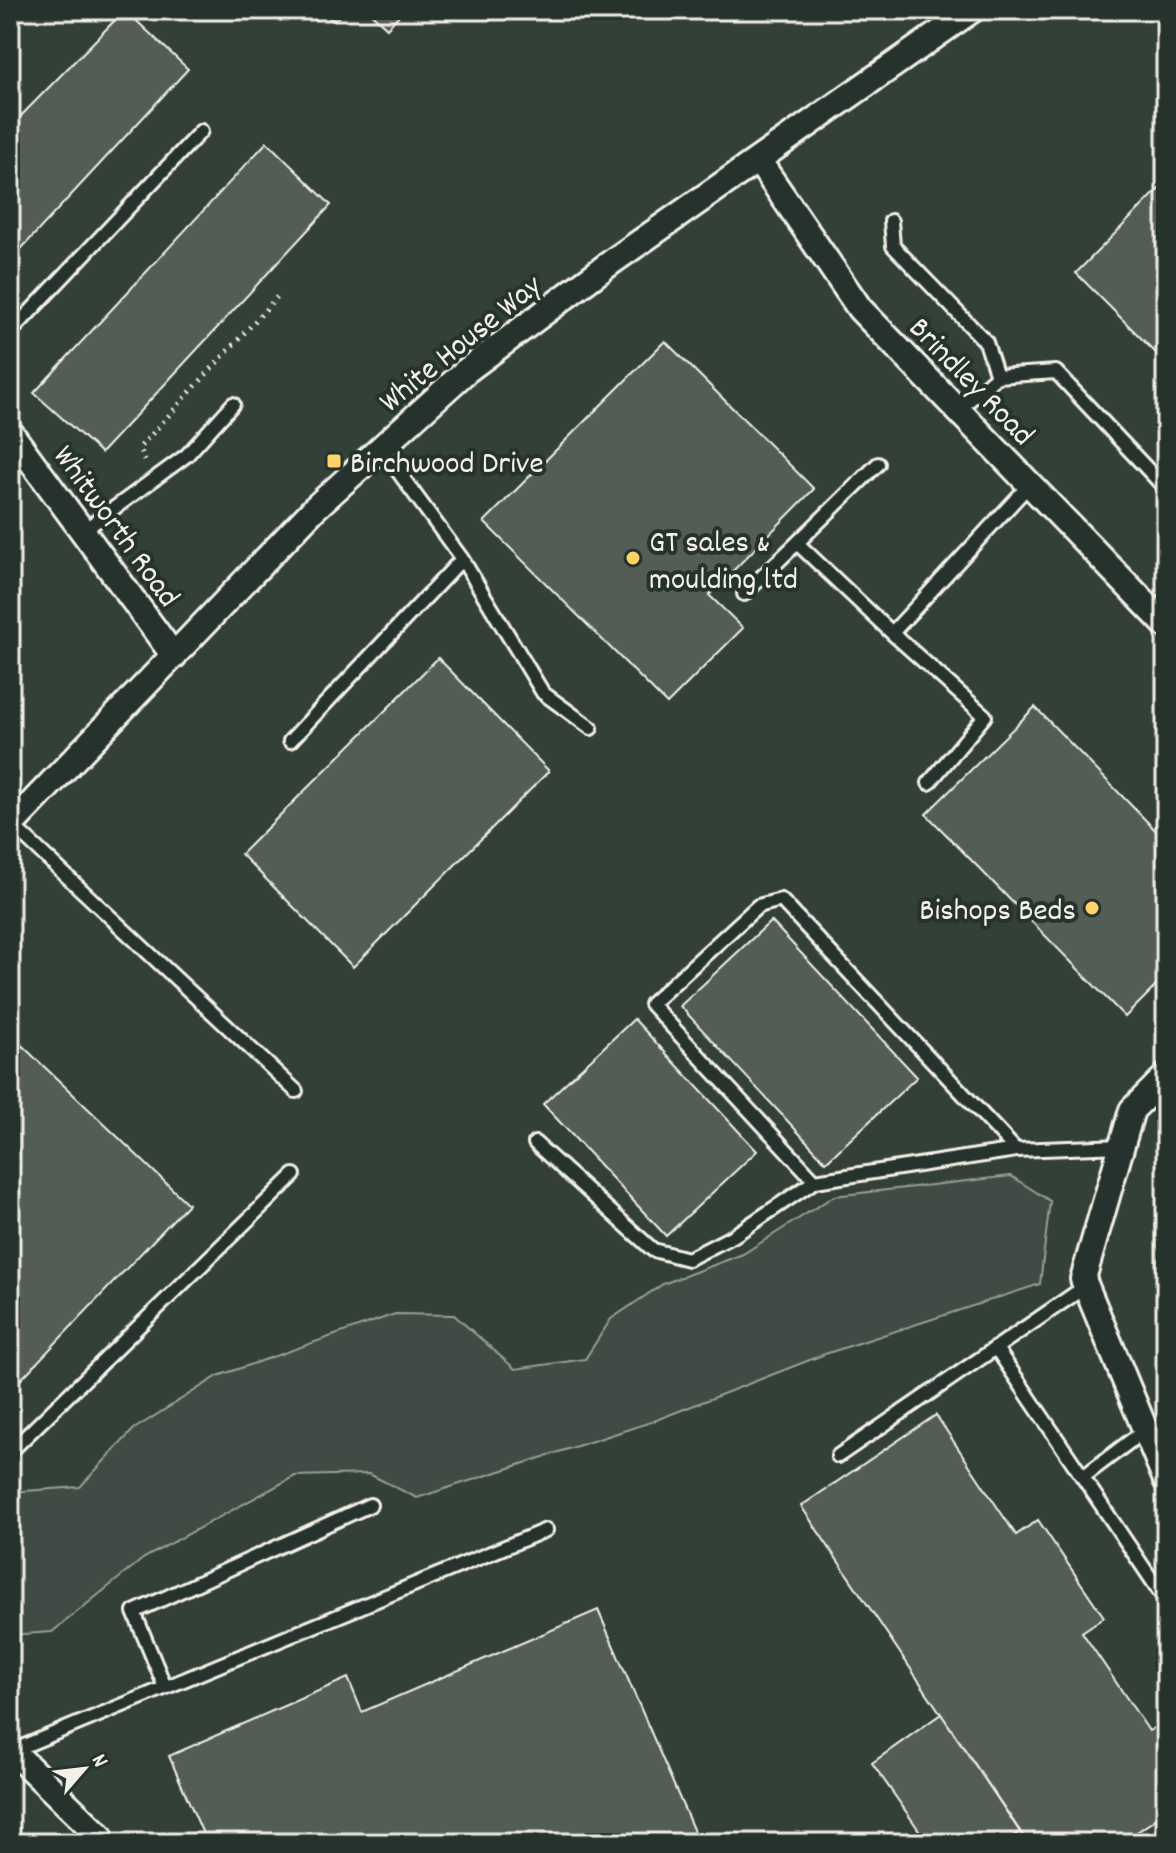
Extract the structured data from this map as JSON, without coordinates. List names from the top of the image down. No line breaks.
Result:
{"streets":{"street":["White House Way","Brindley Road","Whitworth Road"]},"crossings":[["White House Way","Brindley Road"],["White House Way","Whitworth Road"]],"places":{"transit":["Birchwood Drive"],"other":["GT sales & moulding ltd","Bishops Beds"]},"north":"top right"}
